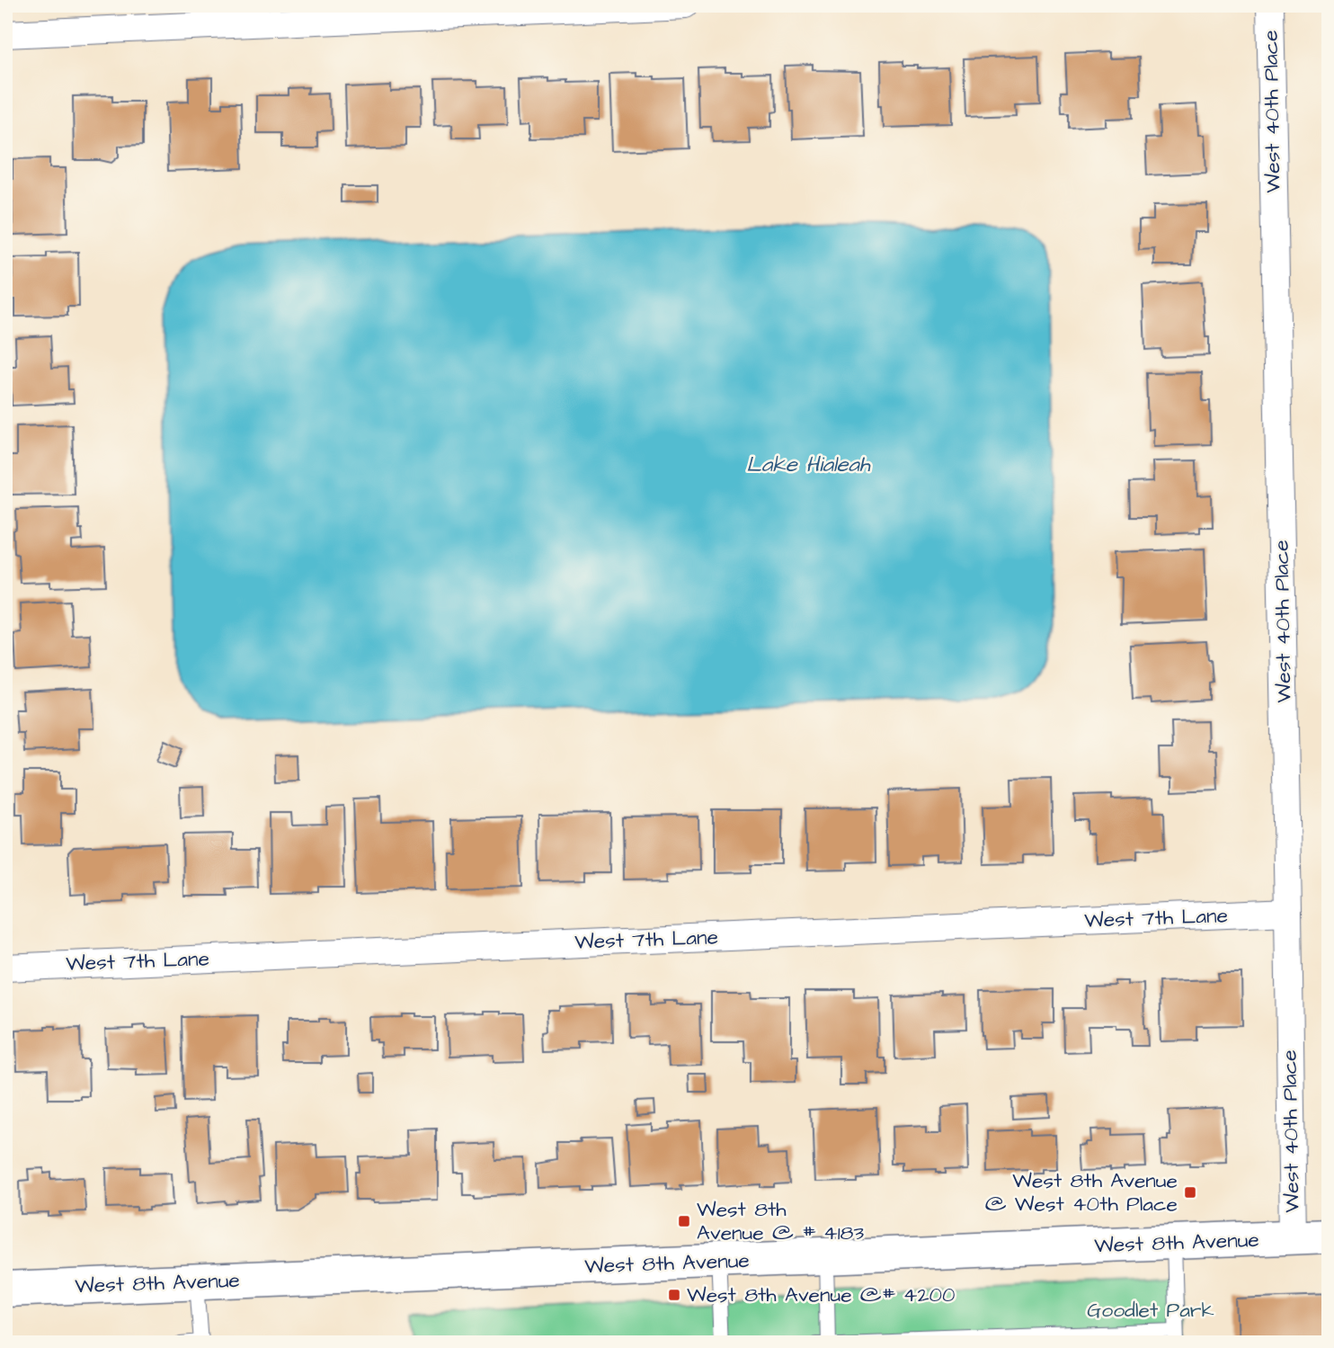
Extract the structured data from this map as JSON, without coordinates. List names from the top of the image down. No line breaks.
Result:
{"streets":{"street":["West 40th Place","West 7th Lane","West 8th Avenue"]},"crossings":[["West 40th Place","West 7th Lane"],["West 40th Place","West 8th Avenue"]],"water":["Lake Hialeah"],"parks":["Goodlet Park"],"places":{"transit":["West 8th Avenue @ West 40th Place","West 8th Avenue @ # 4183","West 8th Avenue @# 4200"]}}
